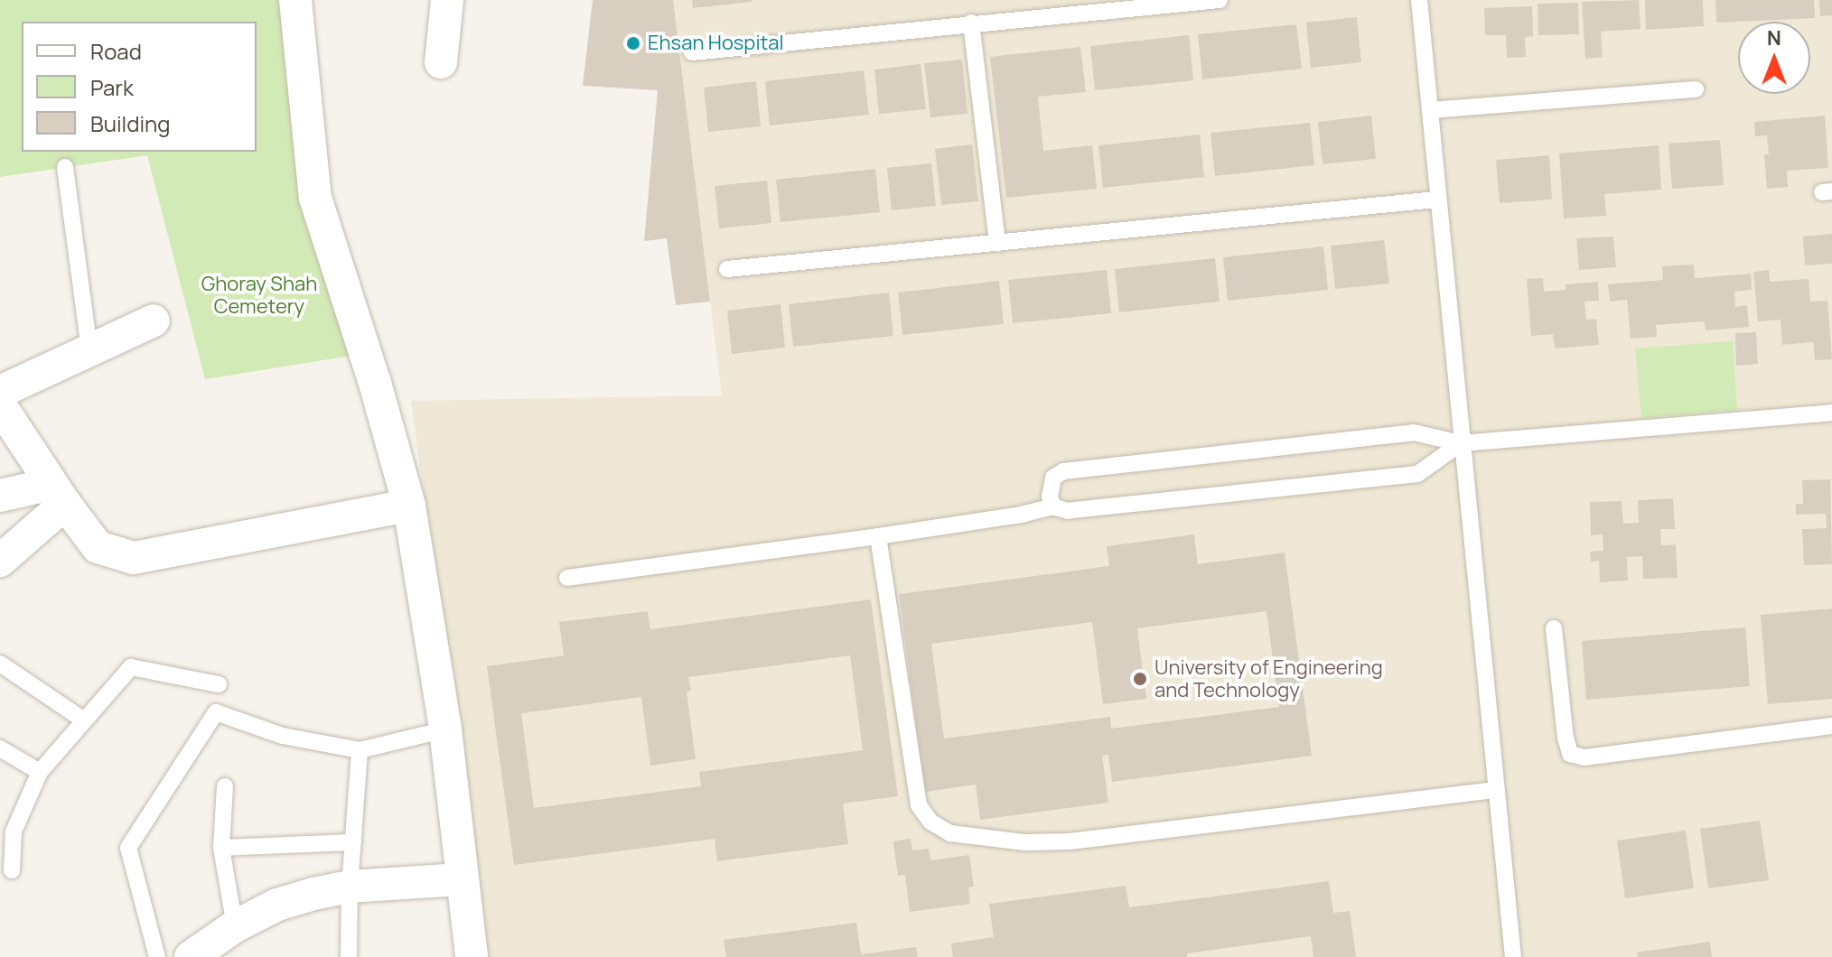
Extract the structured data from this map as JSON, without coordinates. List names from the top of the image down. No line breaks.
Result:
{"parks":["Ghoray Shah Cemetery"],"places":["Ehsan Hospital","University of Engineering and Technology"],"legend":["Road","Park","Building"],"north":"top"}
